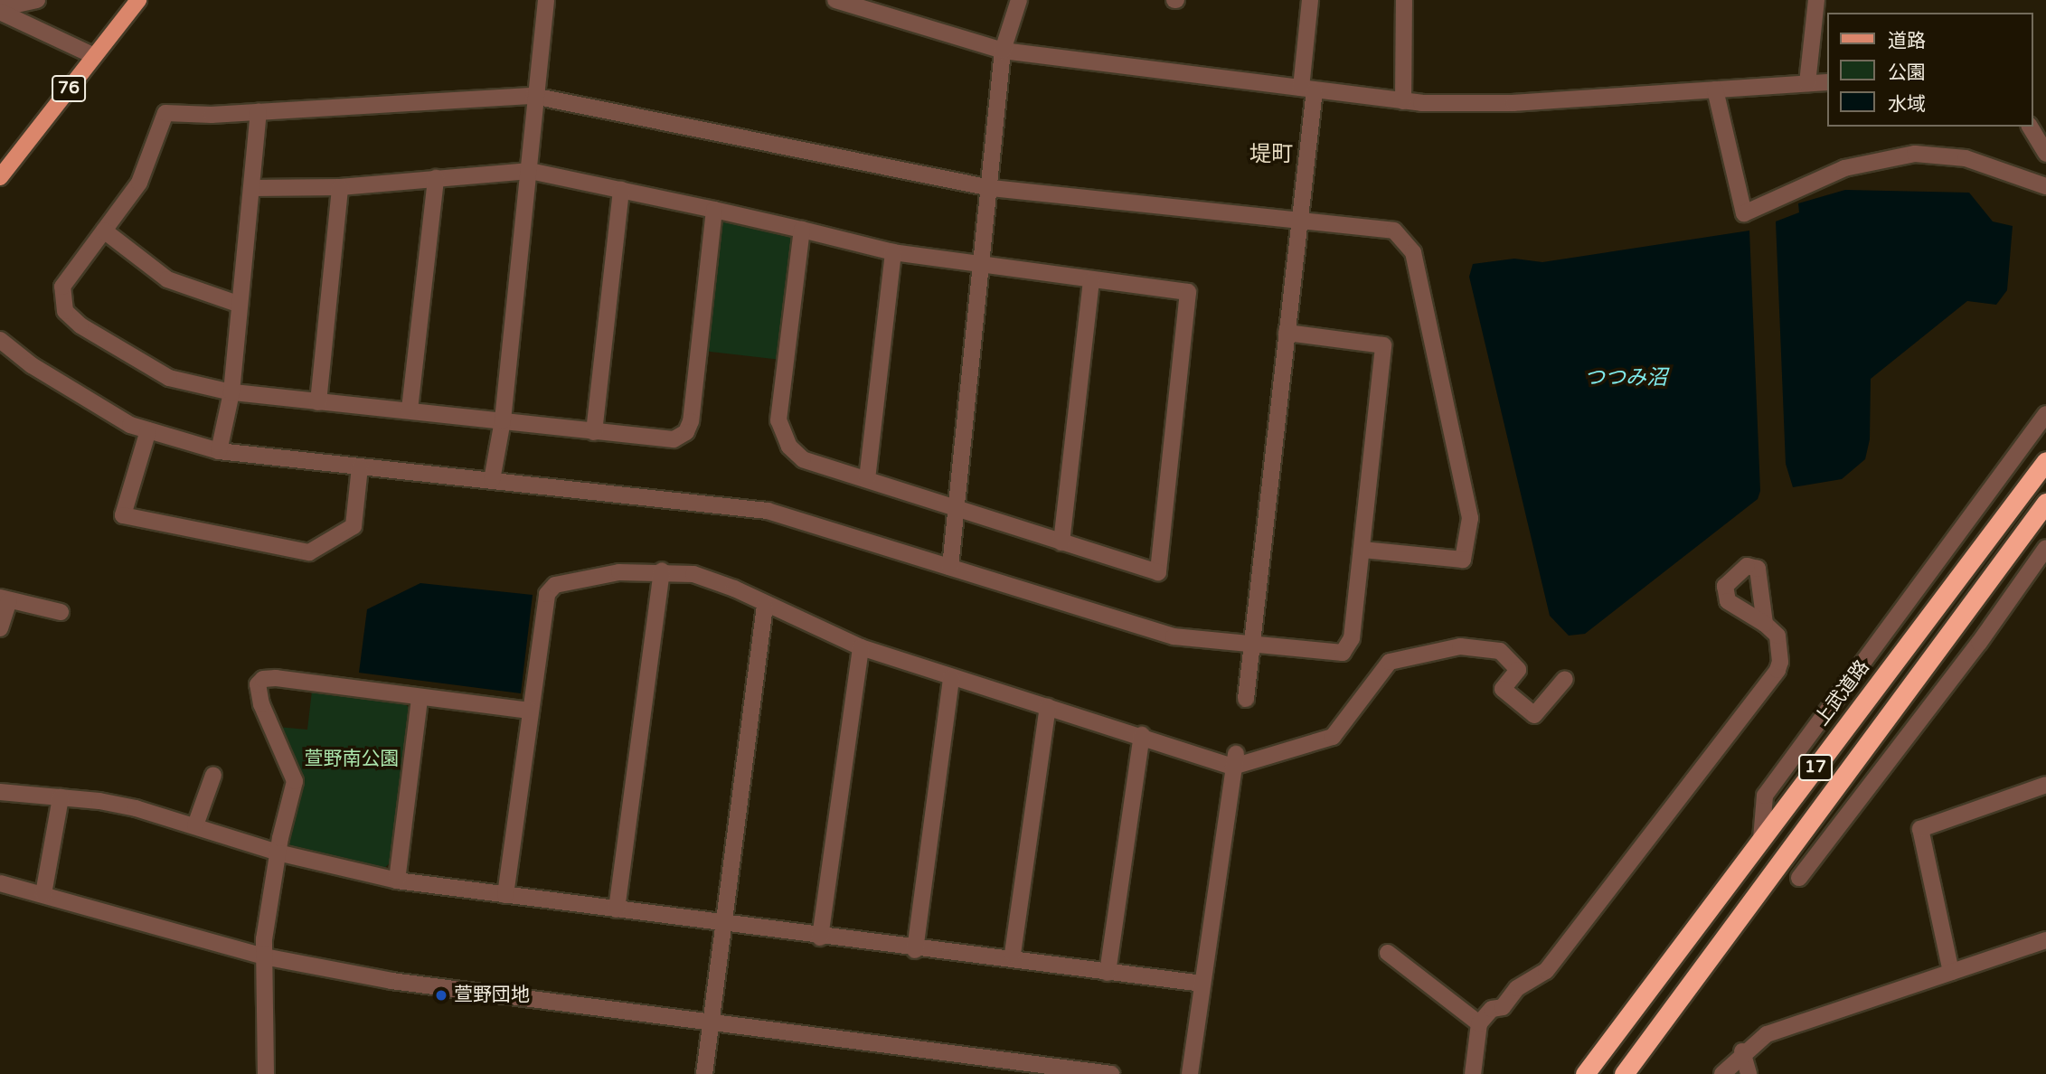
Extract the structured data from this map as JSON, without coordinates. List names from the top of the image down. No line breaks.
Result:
{"streets":{"highway":["上武道路","17"],"main road":["76"]},"districts":["堤町"],"water":["つつみ沼"],"parks":["萱野南公園"],"places":["萱野団地"],"legend":["道路","公園","水域"]}
